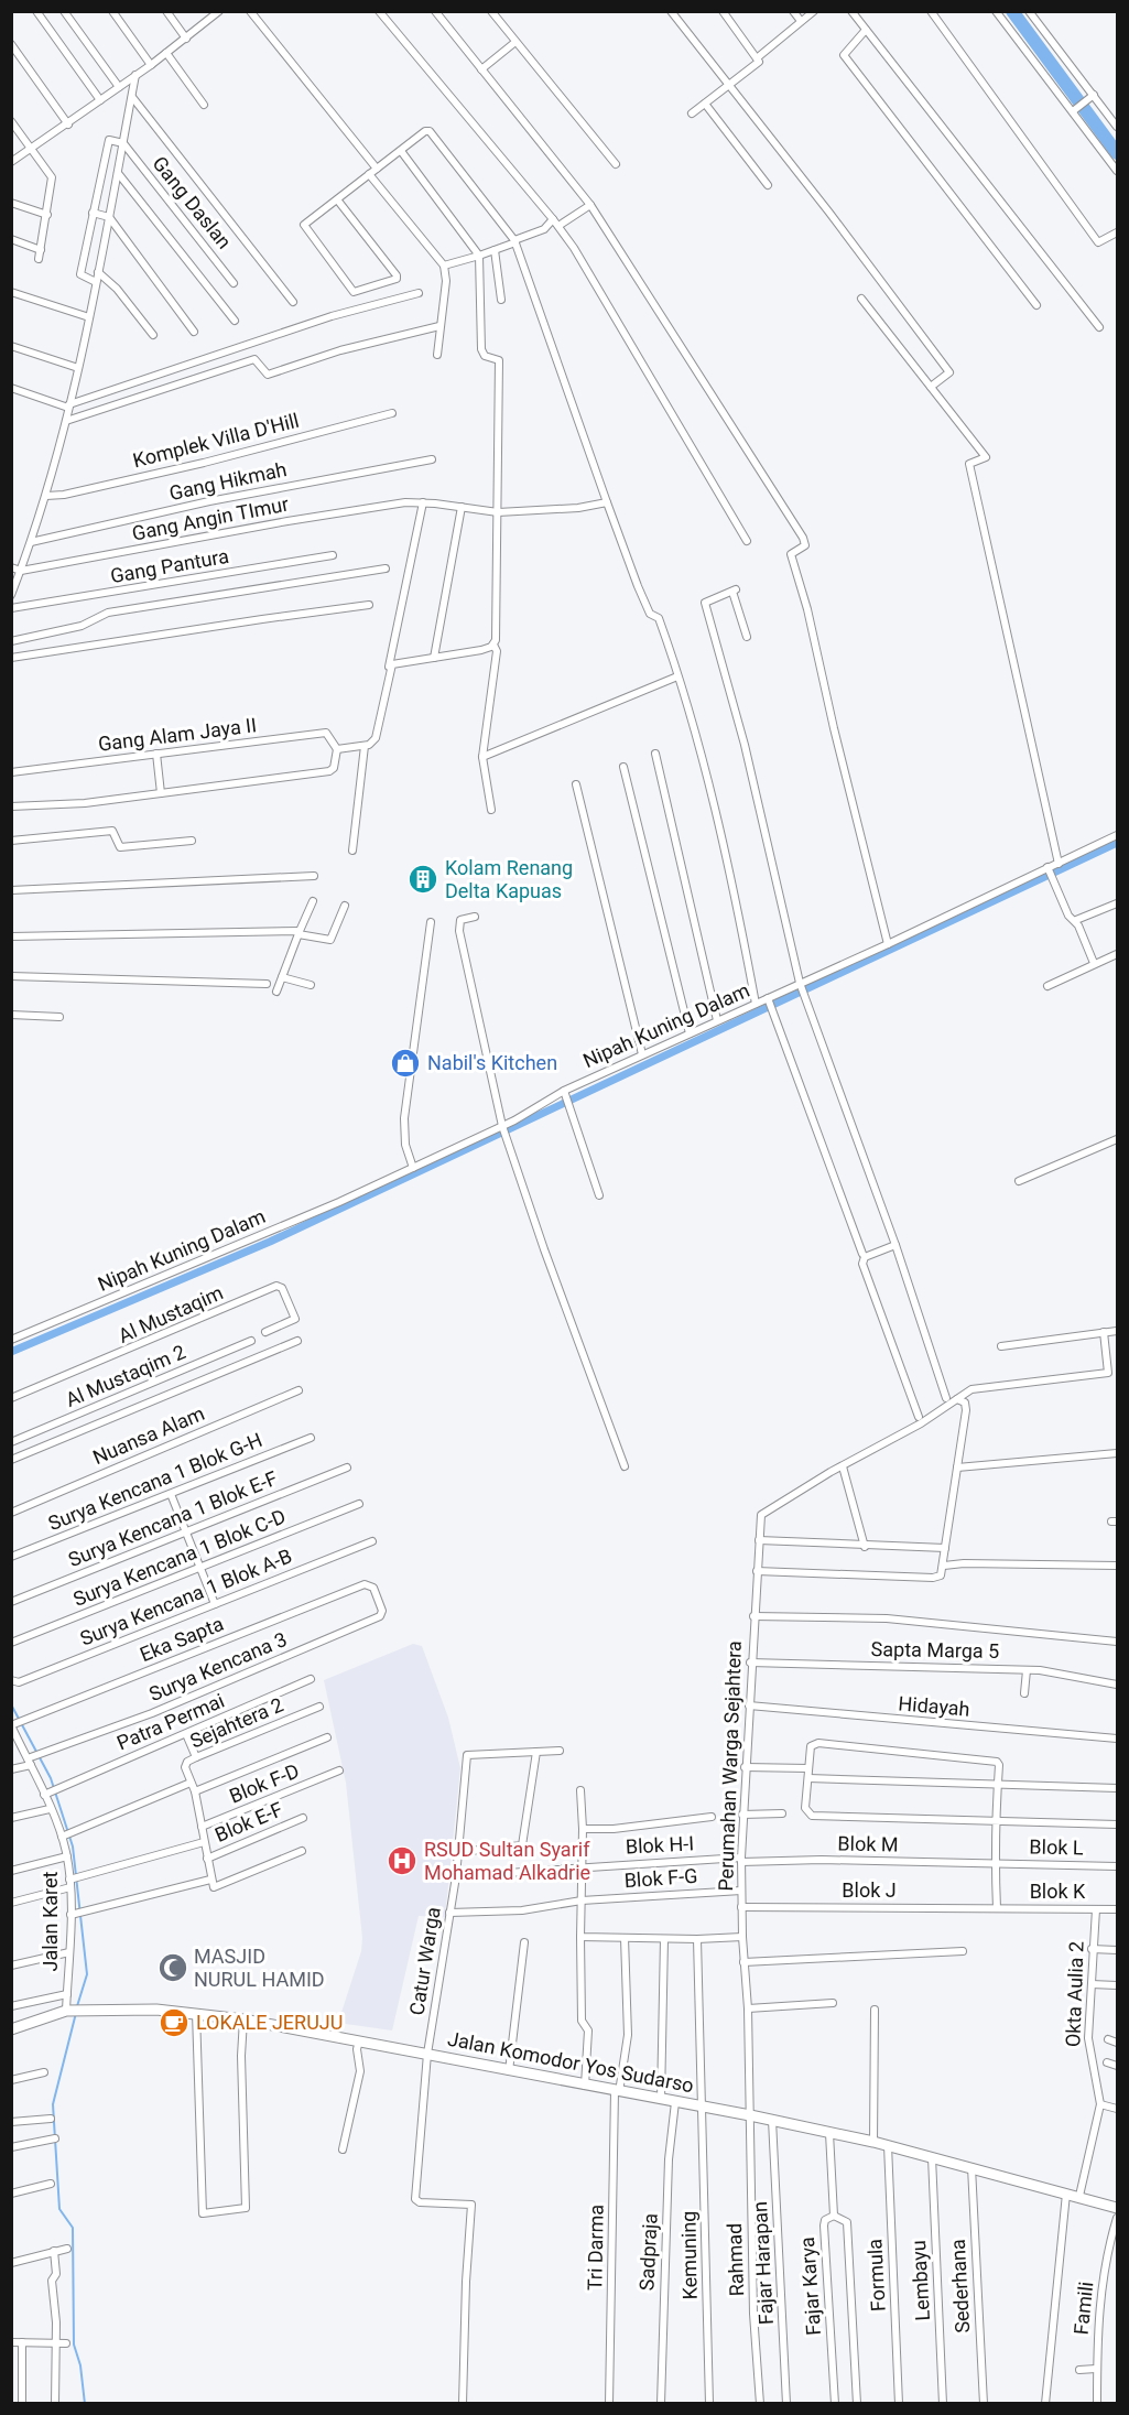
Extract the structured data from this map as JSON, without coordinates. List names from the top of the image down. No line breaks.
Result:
{"streets":{"street":["Gang Daslan","Komplek Villa D'Hill","Gang Hikmah","Gang Angin TImur","Gang Pantura","Gang Alam Jaya II","Nipah Kuning Dalam","Al Mustaqim","Al Mustaqim 2","Nuansa Alam","Surya Kencana 1 Blok G-H","Surya Kencana 1 Blok E-F","Surya Kencana 1 Blok C-D","Surya Kencana 1 Blok A-B","Eka Sapta","Sapta Marga 5","Surya Kencana 3","Hidayah","Patra Permai","Sejahtera 2","Perumahan Warga Sejahtera","Blok F-D","Blok E-F","Blok M","Blok H-I","Blok L","Blok F-G","Blok J","Blok K","Jalan Karet","Catur Warga","Okta Aulia 2","Jalan Komodor Yos Sudarso","Tri Darma","Sadpraja","Kemuning","Rahmad","Fajar Harapan","Formula","Lembayu","Fajar Karya","Sederhana","Famili"]},"crossings":[["Eka Sapta","Surya Kencana 3"],["Eka Sapta","Jalan Karet"],["Sapta Marga 5","Perumahan Warga Sejahtera"],["Surya Kencana 3","Jalan Karet"],["Hidayah","Perumahan Warga Sejahtera"],["Patra Permai","Jalan Karet"],["Sejahtera 2","Blok F-D"],["Sejahtera 2","Blok E-F"],["Sejahtera 2","Jalan Karet"],["Perumahan Warga Sejahtera","Blok M"],["Perumahan Warga Sejahtera","Blok H-I"],["Perumahan Warga Sejahtera","Blok F-G"],["Perumahan Warga Sejahtera","Blok J"],["Perumahan Warga Sejahtera","Jalan Komodor Yos Sudarso"],["Perumahan Warga Sejahtera","Rahmad"],["Blok M","Blok H-I"],["Blok M","Blok L"],["Blok H-I","Catur Warga"],["Blok F-G","Catur Warga"],["Blok J","Blok K"],["Blok K","Okta Aulia 2"],["Jalan Karet","Jalan Komodor Yos Sudarso"],["Catur Warga","Jalan Komodor Yos Sudarso"],["Okta Aulia 2","Jalan Komodor Yos Sudarso"],["Jalan Komodor Yos Sudarso","Tri Darma"],["Jalan Komodor Yos Sudarso","Sadpraja"],["Jalan Komodor Yos Sudarso","Kemuning"],["Jalan Komodor Yos Sudarso","Rahmad"],["Jalan Komodor Yos Sudarso","Fajar Harapan"],["Jalan Komodor Yos Sudarso","Formula"],["Jalan Komodor Yos Sudarso","Lembayu"],["Jalan Komodor Yos Sudarso","Fajar Karya"],["Jalan Komodor Yos Sudarso","Sederhana"]],"places":{"building":["Kolam Renang Delta Kapuas"],"shop":["Nabil's Kitchen"],"hospital":["RSUD Sultan Syarif Mohamad Alkadrie"],"mosque":["MASJID NURUL HAMID"],"cafe":["LOKALE JERUJU"]}}
